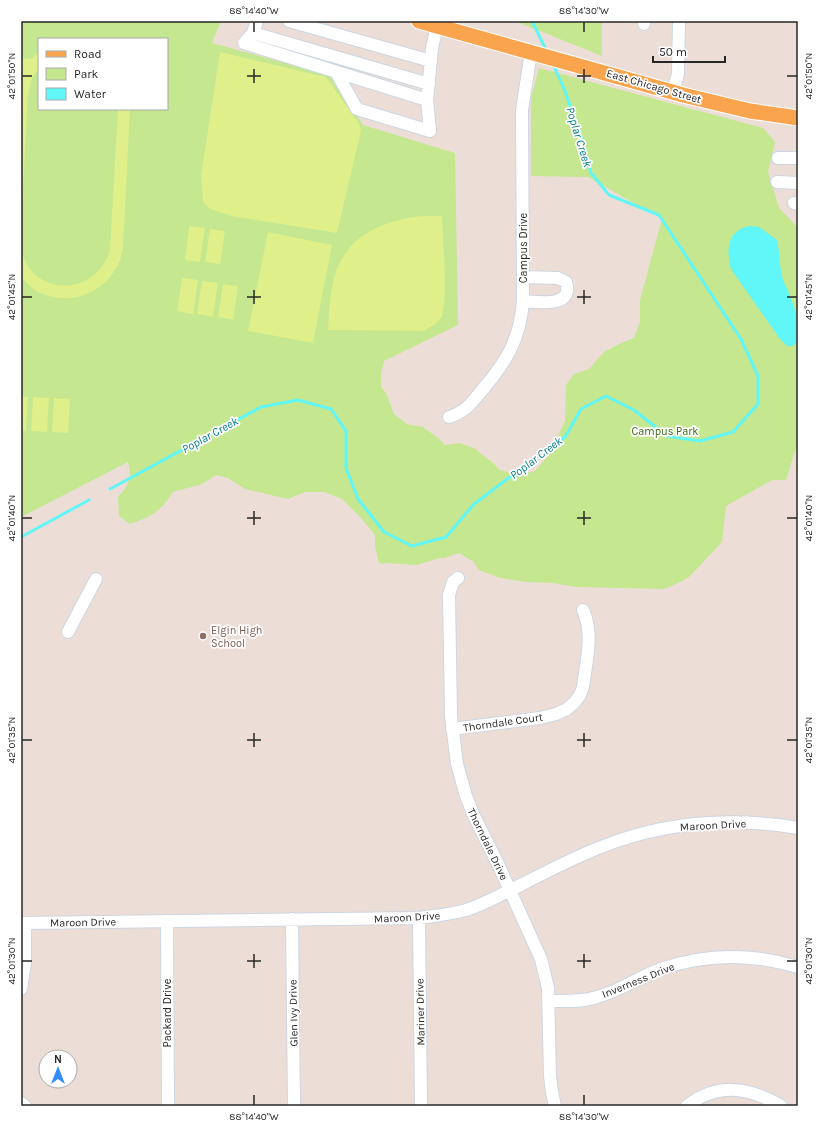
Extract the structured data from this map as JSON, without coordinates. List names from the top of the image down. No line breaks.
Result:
{"streets":{"main road":["East Chicago Street"],"street":["Campus Drive","Thorndale Court","Maroon Drive","Thorndale Drive","Inverness Drive","Mariner Drive","Packard Drive","Glen Ivy Drive"]},"crossings":[["East Chicago Street","Campus Drive"],["Thorndale Court","Thorndale Drive"],["Maroon Drive","Thorndale Drive"],["Maroon Drive","Mariner Drive"],["Maroon Drive","Packard Drive"],["Maroon Drive","Glen Ivy Drive"],["Thorndale Drive","Inverness Drive"]],"water":["Poplar Creek"],"parks":["Campus Park"],"places":["Elgin High School"],"legend":["Road","Park","Water"],"scale_bar":"50 m","north":"top","coordinates":["88°14'40\"W","88°14'30\"W","42°01'50\"N","42°01'45\"N","42°01'40\"N","42°01'35\"N","42°01'30\"N"]}
